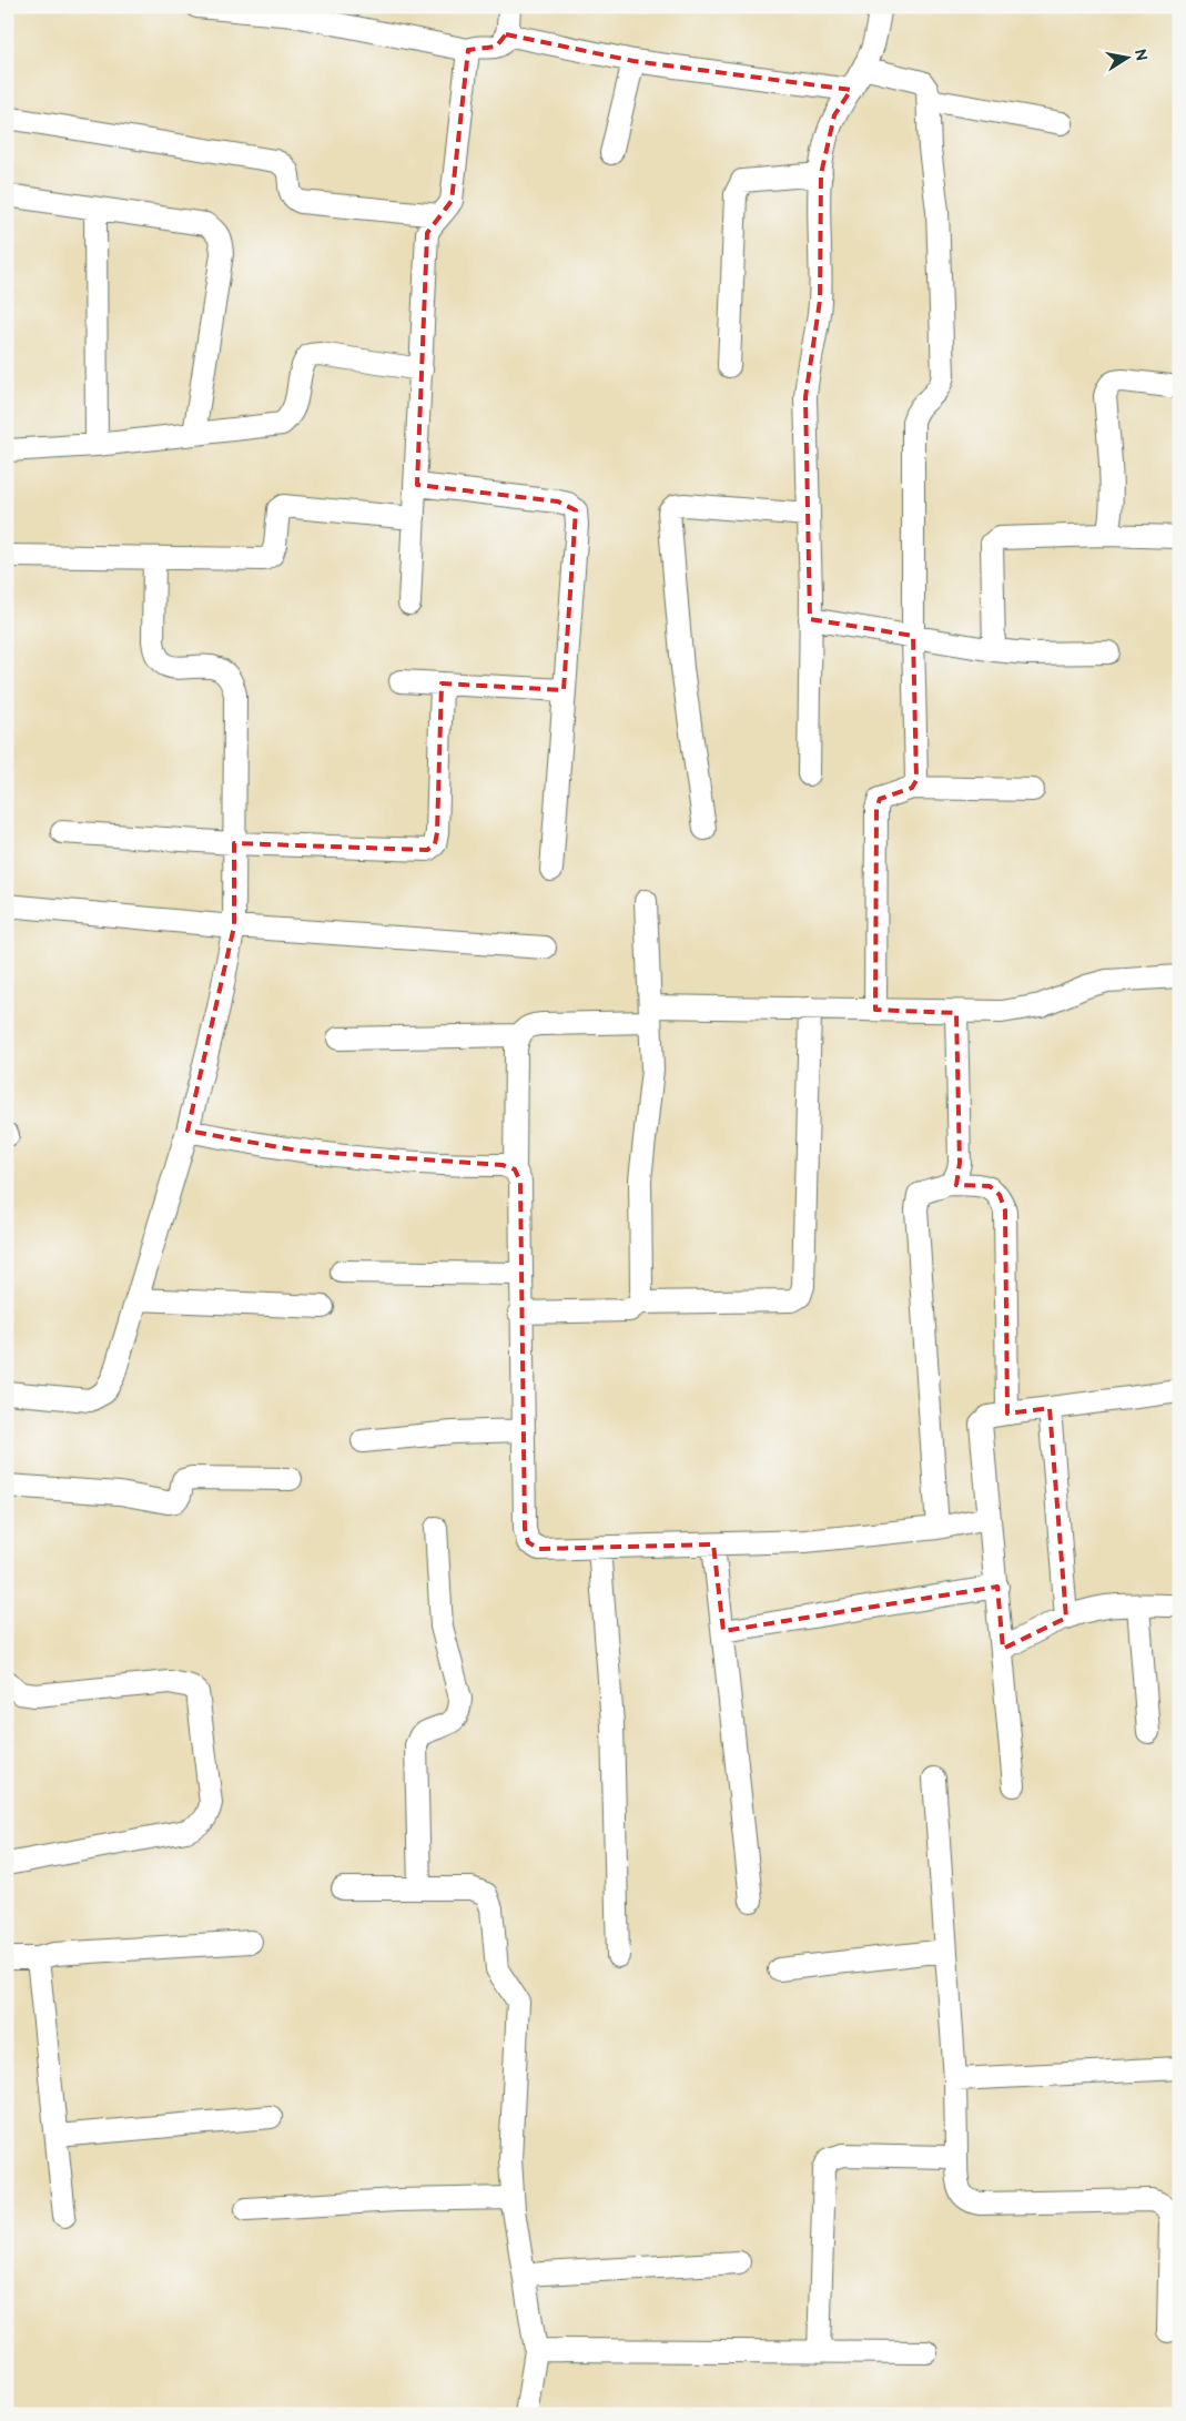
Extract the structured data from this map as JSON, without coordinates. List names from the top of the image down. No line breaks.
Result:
{"north":"right"}
